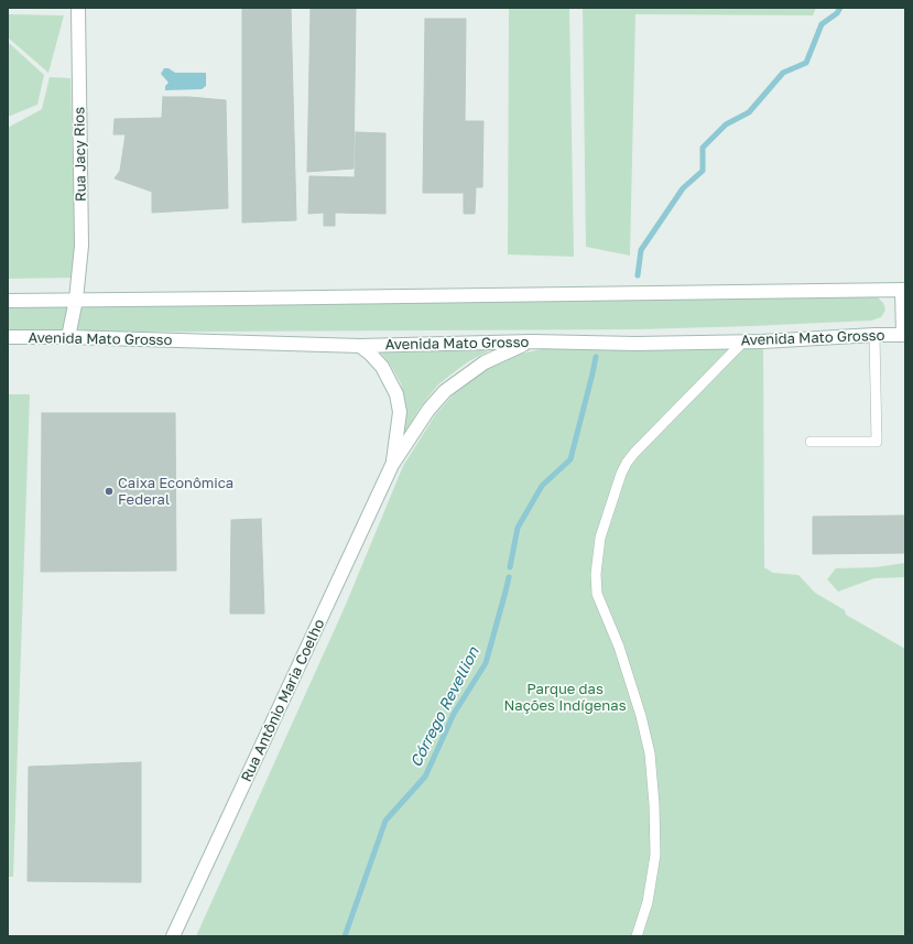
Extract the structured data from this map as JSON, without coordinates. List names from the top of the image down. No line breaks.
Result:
{"streets":{"main road":["Rua Jacy Rios","Avenida Mato Grosso","Rua Antônio Maria Coelho"]},"crossings":[["Rua Jacy Rios","Avenida Mato Grosso"],["Avenida Mato Grosso","Rua Antônio Maria Coelho"]],"water":["Córrego Revellion"],"parks":["Parque das Nações Indígenas"],"places":["Caixa Econômica Federal"]}
